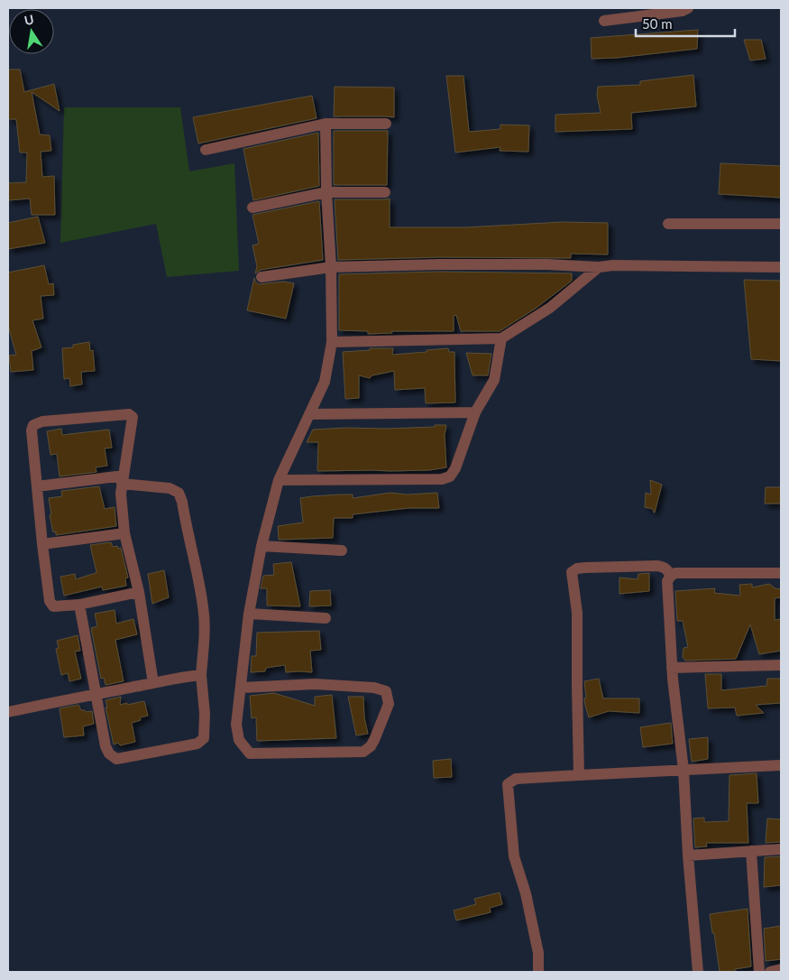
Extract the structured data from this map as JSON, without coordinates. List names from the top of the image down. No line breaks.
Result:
{"scale_bar":"50 m","north":"top"}
